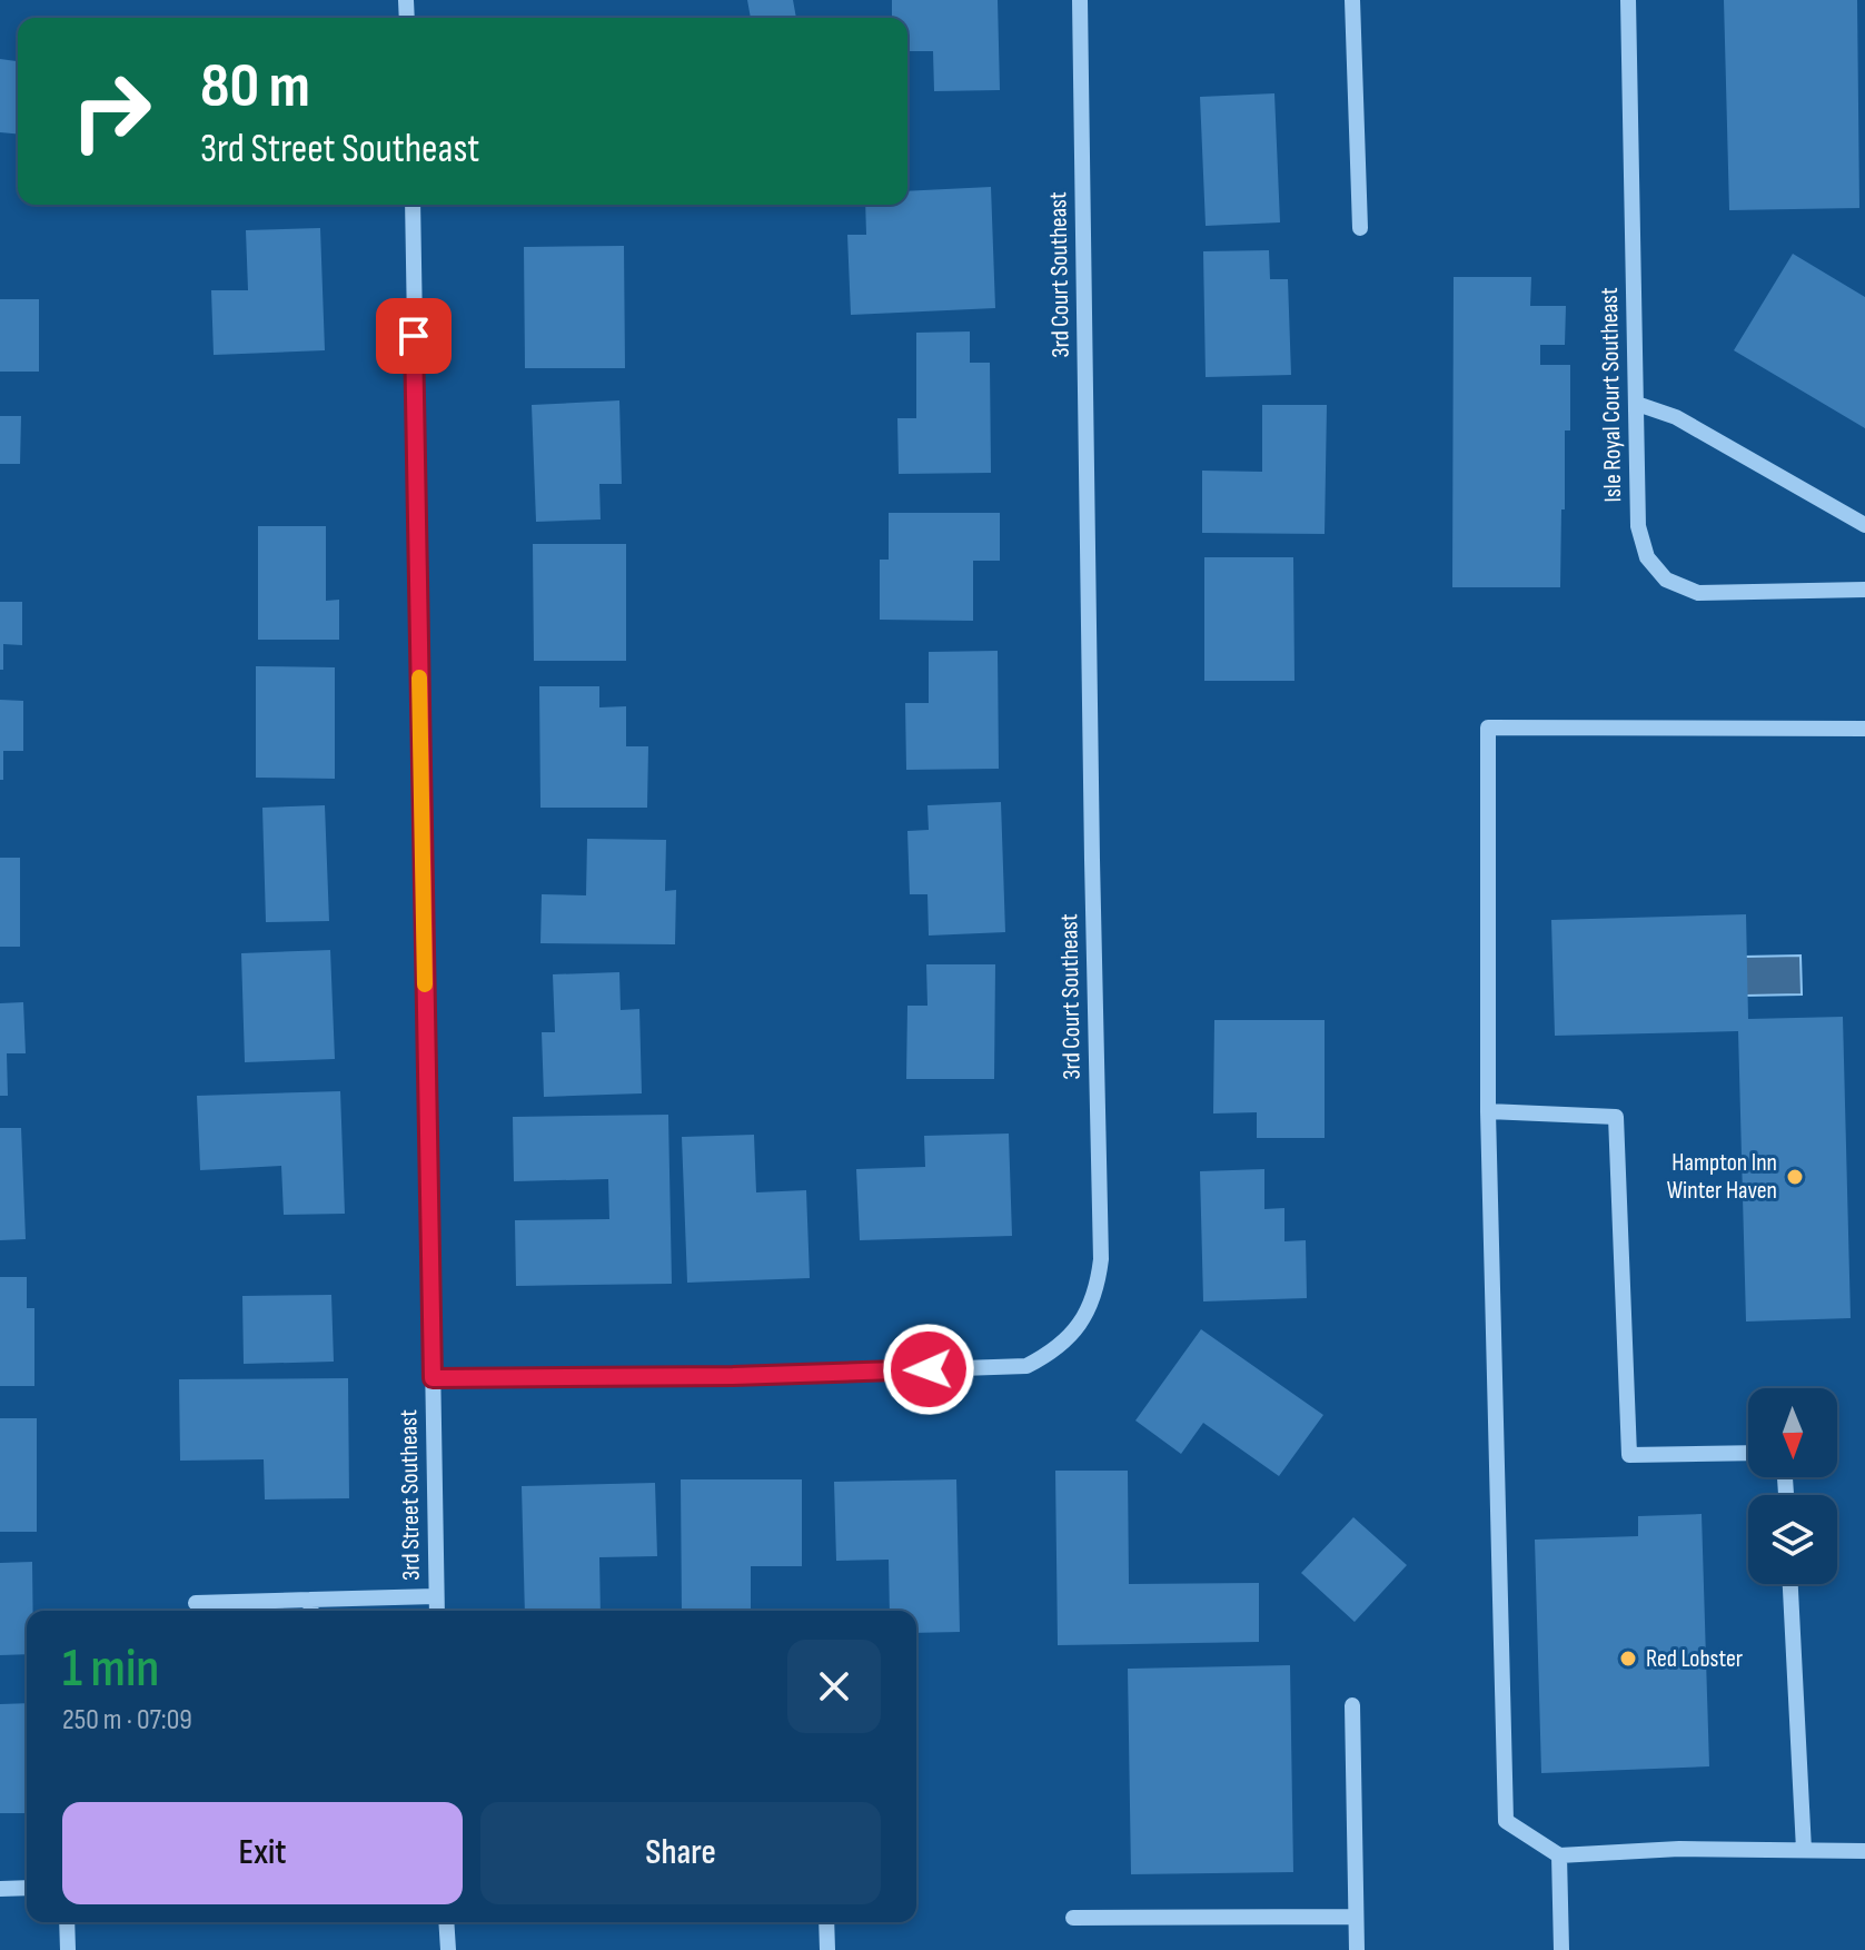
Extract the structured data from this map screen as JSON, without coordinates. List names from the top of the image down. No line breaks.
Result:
{"streets":{"street":["3rd Court Southeast","Isle Royal Court Southeast","3rd Street Southeast"]},"crossings":[["3rd Court Southeast","3rd Street Southeast"]],"places":["Hampton Inn Winter Haven","Red Lobster"],"north":"bottom","page":{"turn":["80 m","3rd Street Southeast"],"heading":["1 min","250 m · 07:09"],"buttons":["Exit","Share"]}}
